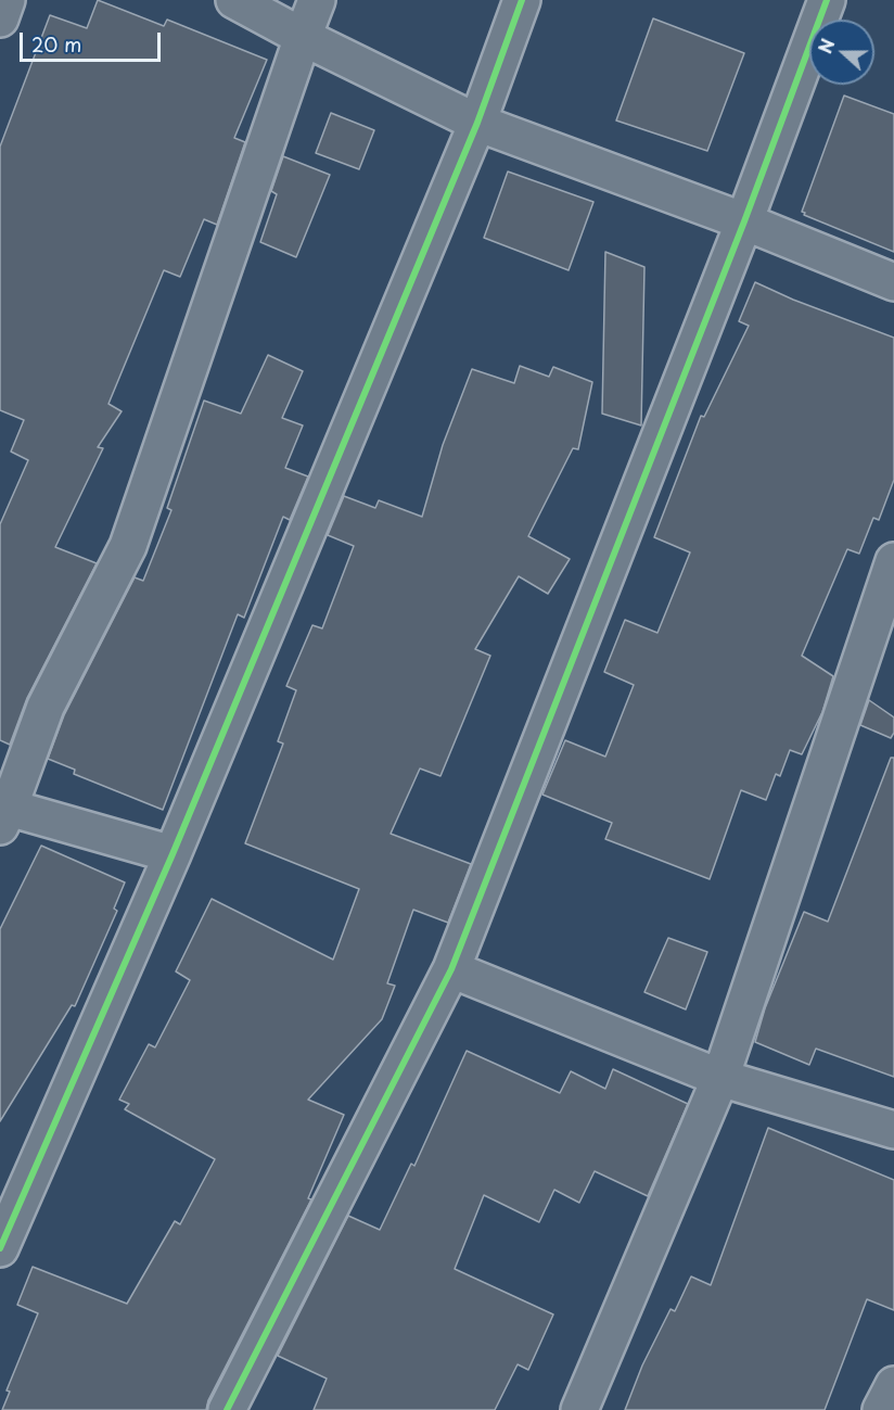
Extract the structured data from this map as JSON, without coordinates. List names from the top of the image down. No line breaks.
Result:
{"scale_bar":"20 m","north":"left"}
